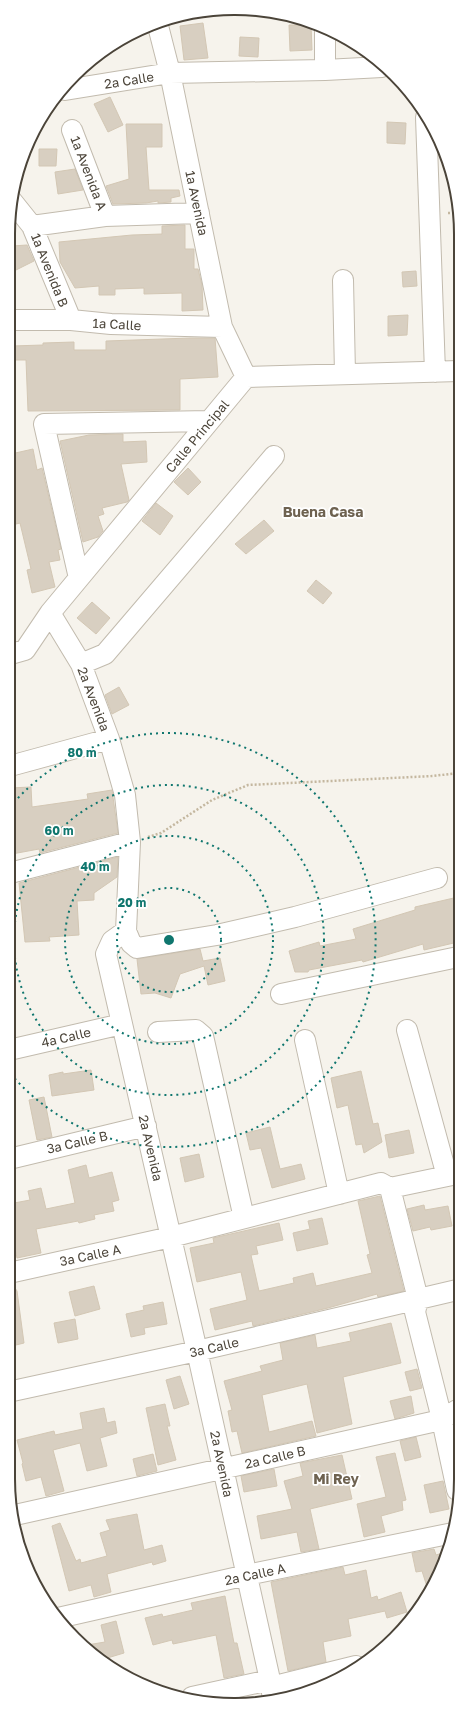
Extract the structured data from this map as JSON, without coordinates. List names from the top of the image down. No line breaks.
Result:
{"streets":{"street":["2a Calle","1a Avenida A","1a Avenida","1a Avenida B","1a Calle","Calle Principal","2a Avenida","4a Calle","3a Calle B","3a Calle A","3a Calle","2a Calle B","2a Calle A"]},"crossings":[["2a Calle","1a Avenida"],["1a Avenida","1a Calle"],["1a Avenida","Calle Principal"],["1a Avenida B","1a Calle"],["Calle Principal","2a Avenida"],["2a Avenida","4a Calle"],["2a Avenida","3a Calle B"],["2a Avenida","3a Calle A"],["2a Avenida","3a Calle"],["2a Avenida","2a Calle B"],["2a Avenida","2a Calle A"]],"districts":["Buena Casa","Mi Rey"],"rings":["80 m","60 m","40 m","20 m"]}
